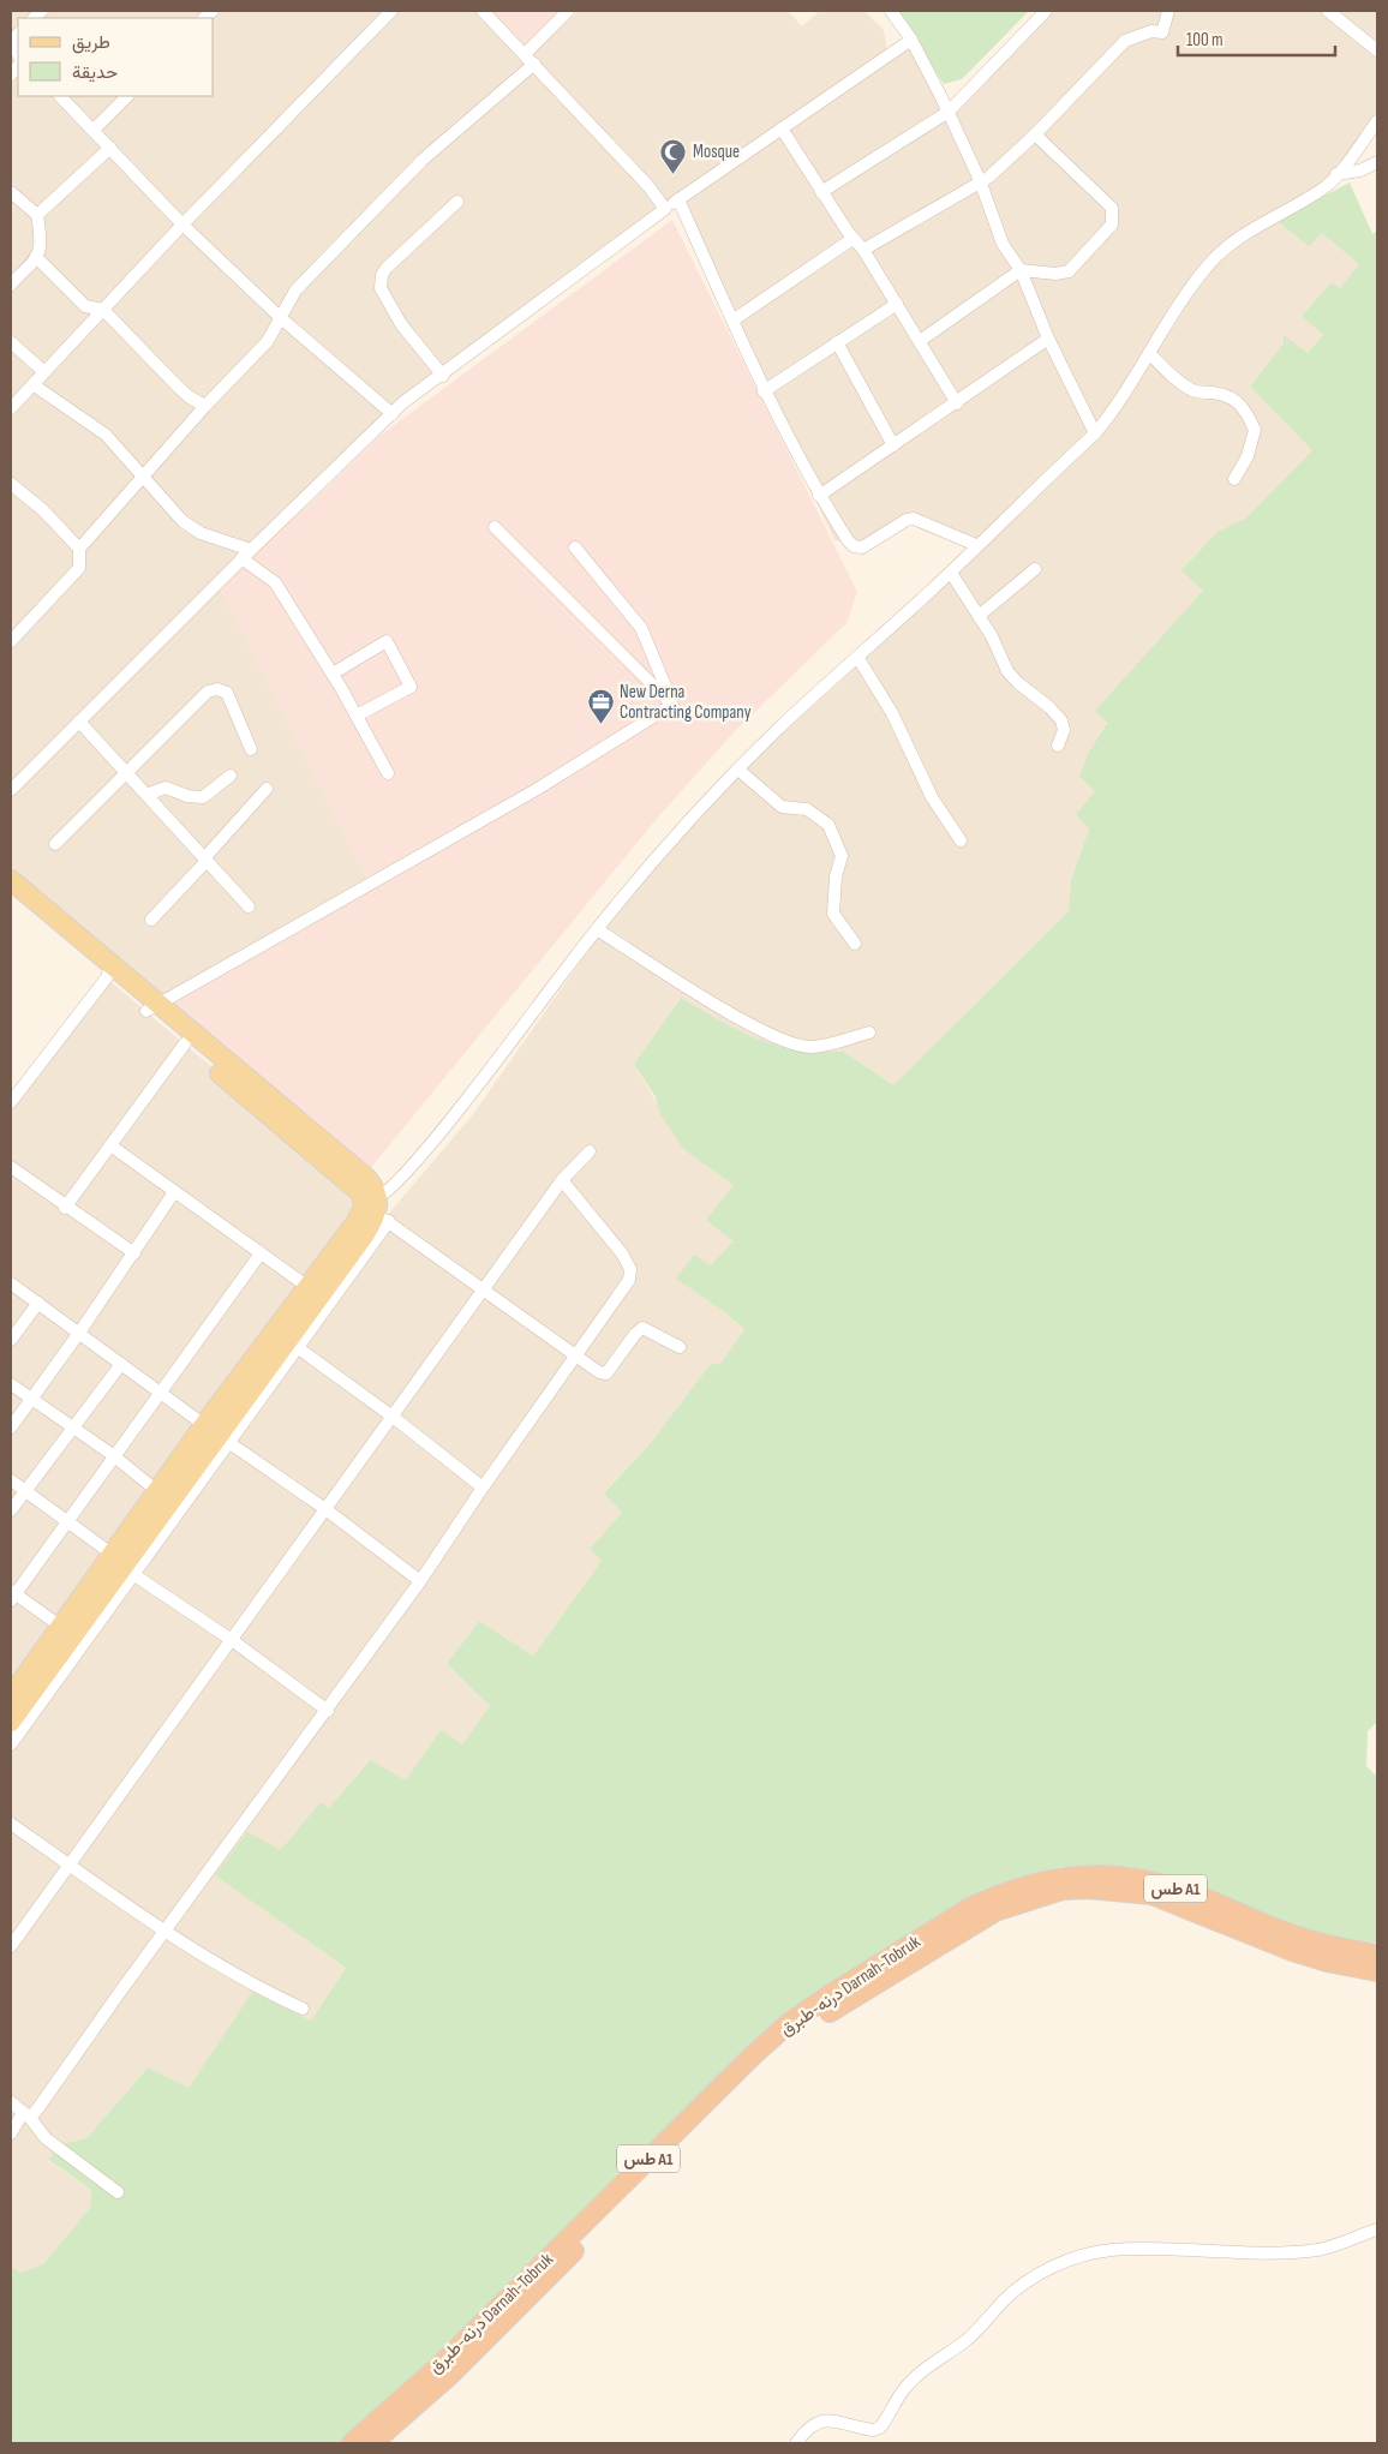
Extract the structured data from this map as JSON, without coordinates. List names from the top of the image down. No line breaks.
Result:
{"streets":{"highway":["طس A1","درنه-طبرق Darnah-Tobruk"]},"places":{"mosque":["Mosque"],"office":["New Derna Contracting Company"]},"legend":["طريق","حديقة"],"scale_bar":"100 m"}
